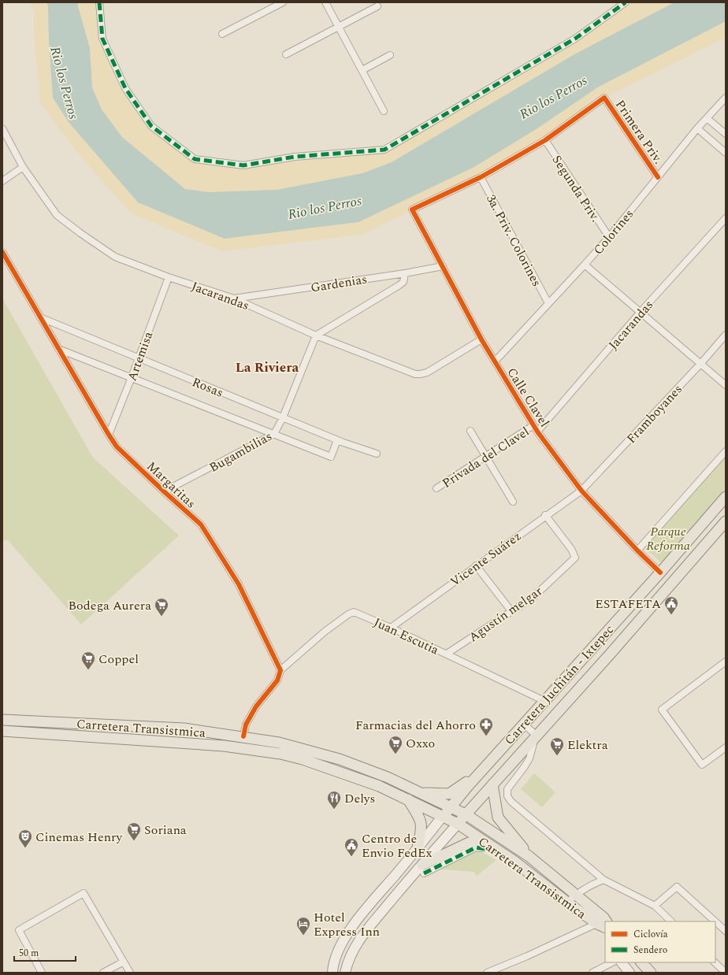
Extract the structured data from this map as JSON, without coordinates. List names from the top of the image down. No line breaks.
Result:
{"streets":{"main road":["Carretera Juchitán - Ixtepec","Carretera Transistmica"],"street":["Primera Priv.","Segunda Priv.","Colorines","3a. Priv. Colorines","Gardenias","Jacarandas","Artemisa","Rosas","Calle Clavel","Framboyanes","Bugambilias","Privada del Clavel","Margaritas","Vicente Suárez","Agustín melgar","Juan Escutia"]},"crossings":[["Primera Priv.","Segunda Priv."],["Primera Priv.","Colorines"],["Segunda Priv.","Colorines"],["Colorines","3a. Priv. Colorines"],["Colorines","Calle Clavel"],["3a. Priv. Colorines","Calle Clavel"],["Gardenias","Jacarandas"],["Gardenias","Calle Clavel"],["Jacarandas","Artemisa"],["Jacarandas","Calle Clavel"],["Jacarandas","Bugambilias"],["Artemisa","Rosas"],["Artemisa","Margaritas"],["Rosas","Bugambilias"],["Rosas","Margaritas"],["Calle Clavel","Framboyanes"],["Calle Clavel","Privada del Clavel"],["Calle Clavel","Vicente Suárez"],["Calle Clavel","Carretera Juchitán - Ixtepec"],["Framboyanes","Vicente Suárez"],["Bugambilias","Margaritas"],["Margaritas","Juan Escutia"],["Vicente Suárez","Agustín melgar"],["Vicente Suárez","Juan Escutia"],["Agustín melgar","Juan Escutia"],["Juan Escutia","Carretera Juchitán - Ixtepec"],["Carretera Juchitán - Ixtepec","Carretera Transistmica"]],"districts":["La Riviera"],"water":["Rio los Perros"],"parks":["Parque Reforma"],"places":{"public building":["ESTAFETA","Centro de Envio FedEx"],"supermarket":["Bodega Aurera","Coppel","Oxxo","Elektra","Soriana"],"pharmacy":["Farmacias del Ahorro"],"restaurant":["Delys"],"theatre":["Cinemas Henry"],"hotel":["Hotel Express Inn"]},"legend":["Ciclovía","Sendero"],"scale_bar":"50 m"}
